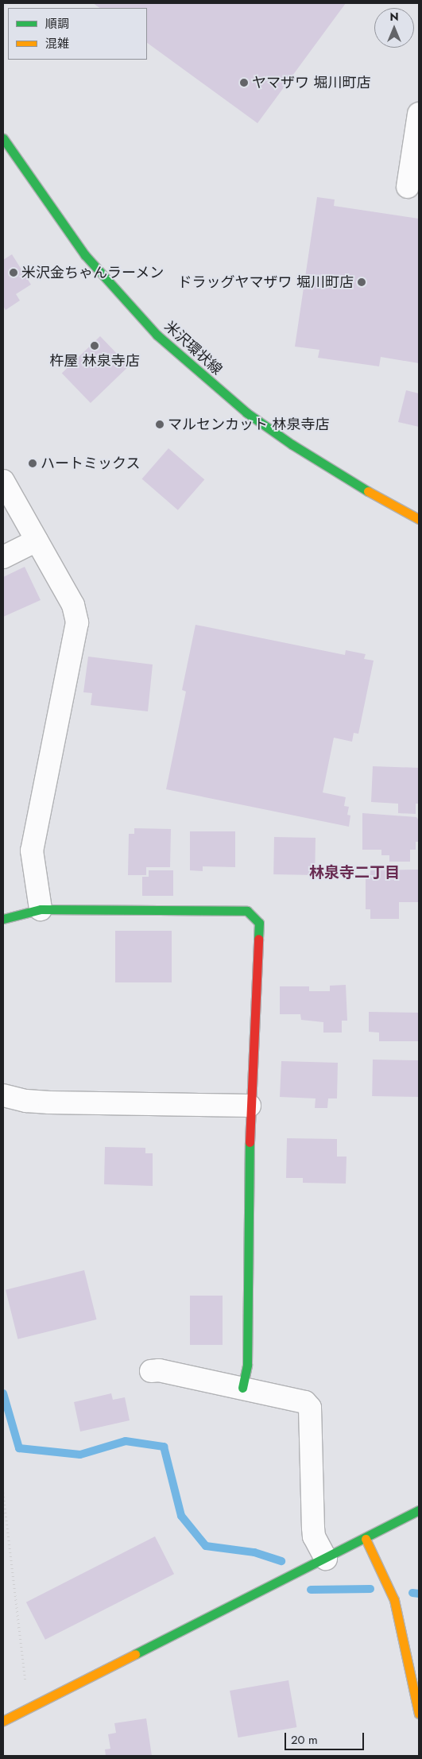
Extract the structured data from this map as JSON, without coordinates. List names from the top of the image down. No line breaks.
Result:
{"streets":{"street":["米沢環状線"]},"districts":["林泉寺二丁目"],"places":["ヤマザワ 堀川町店","米沢金ちゃんラーメン","ドラッグヤマザワ 堀川町店","杵屋 林泉寺店","マルセンカット 林泉寺店","ハートミックス"],"legend":["順調","混雑"],"scale_bar":"20 m","north":"top"}
